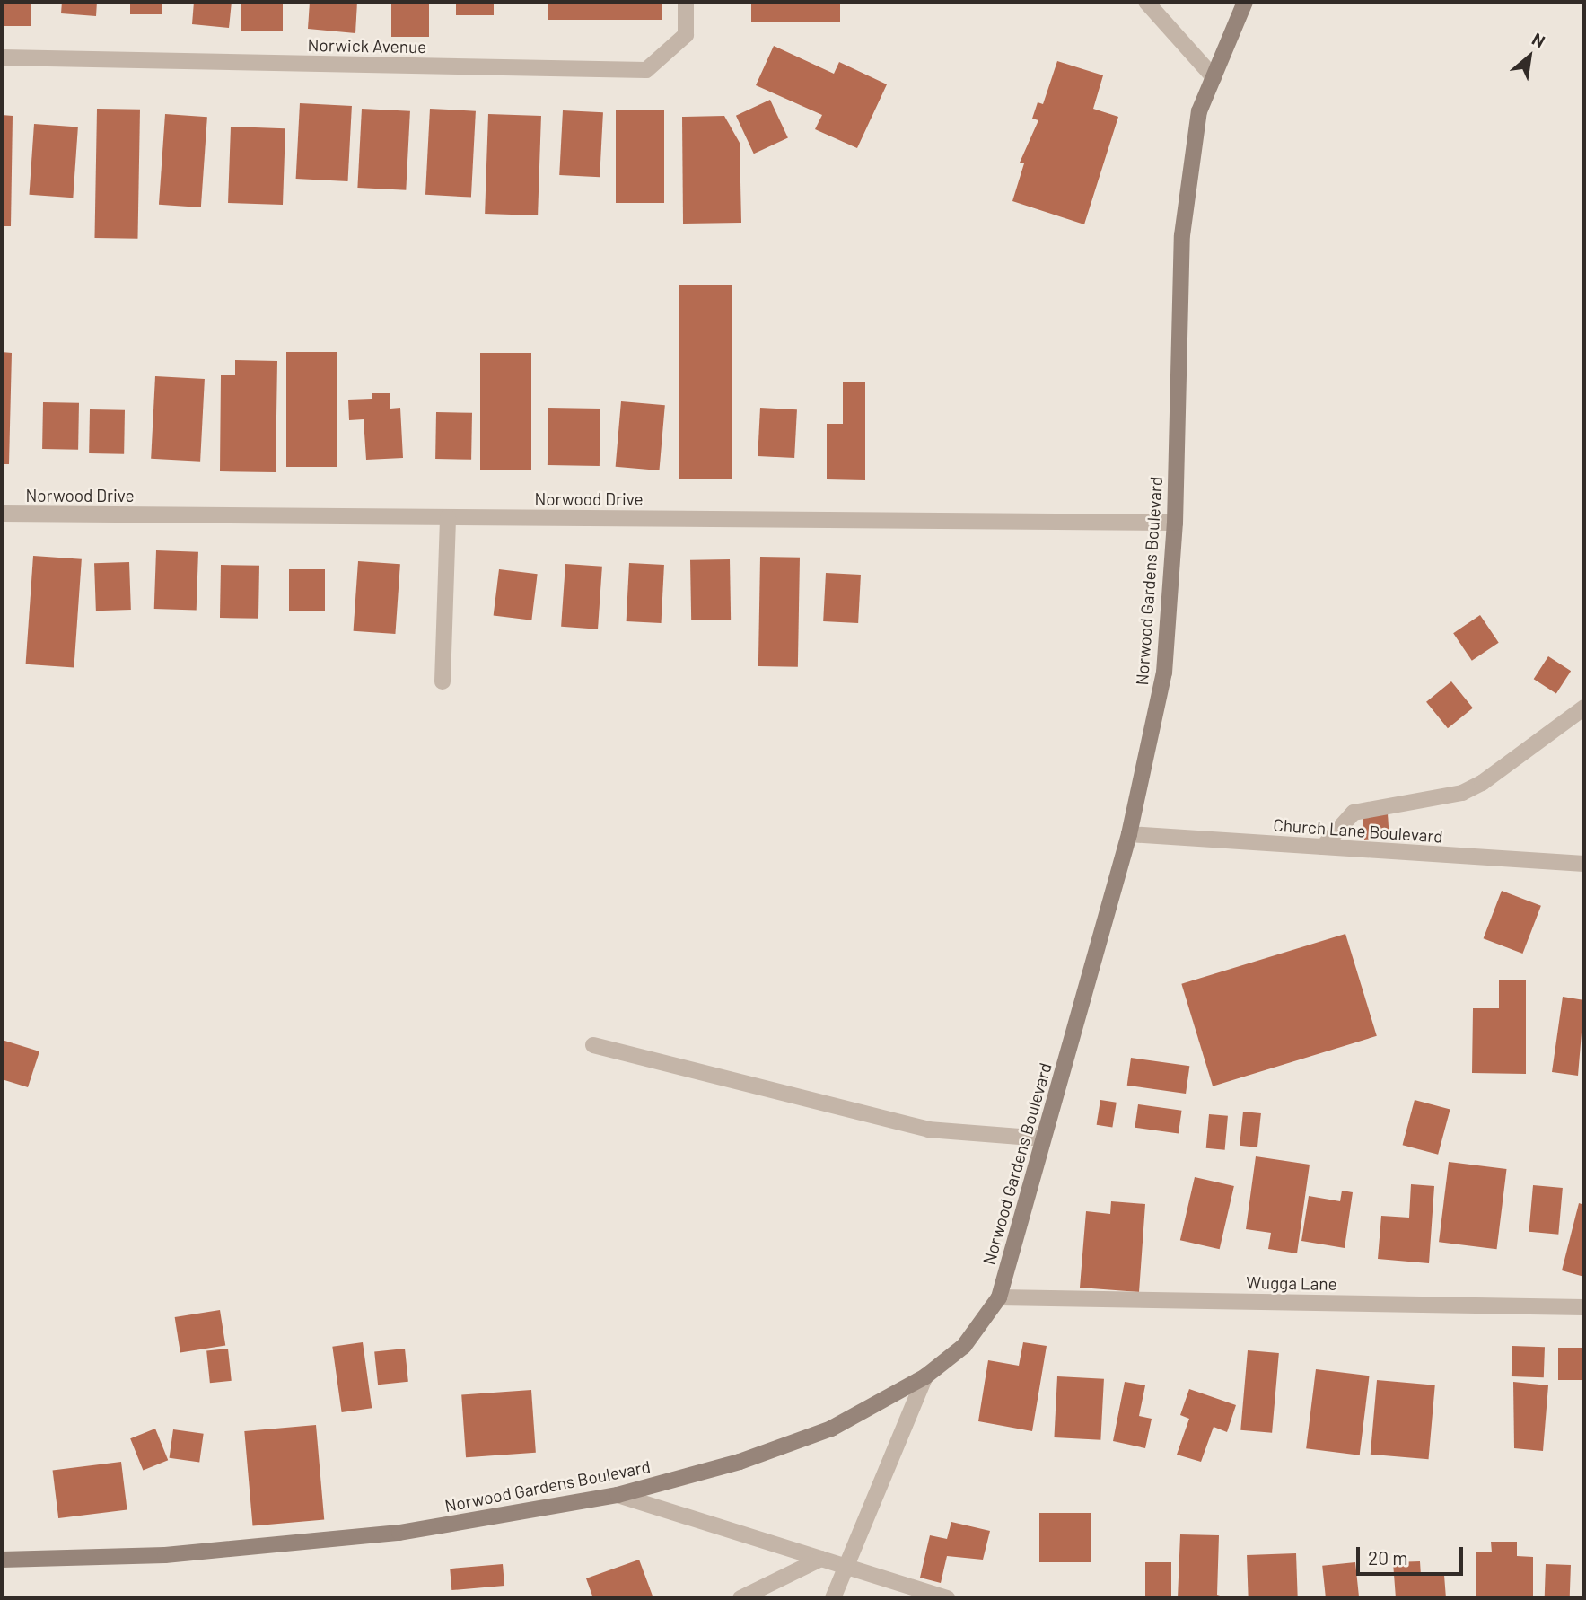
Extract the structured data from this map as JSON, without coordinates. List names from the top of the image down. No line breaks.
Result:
{"streets":{"street":["Norwick Avenue","Norwood Drive","Norwood Gardens Boulevard","Church Lane Boulevard","Wugga Lane"]},"crossings":[["Norwood Drive","Norwood Gardens Boulevard"],["Norwood Gardens Boulevard","Church Lane Boulevard"],["Norwood Gardens Boulevard","Wugga Lane"]],"scale_bar":"20 m","north":"top right"}
